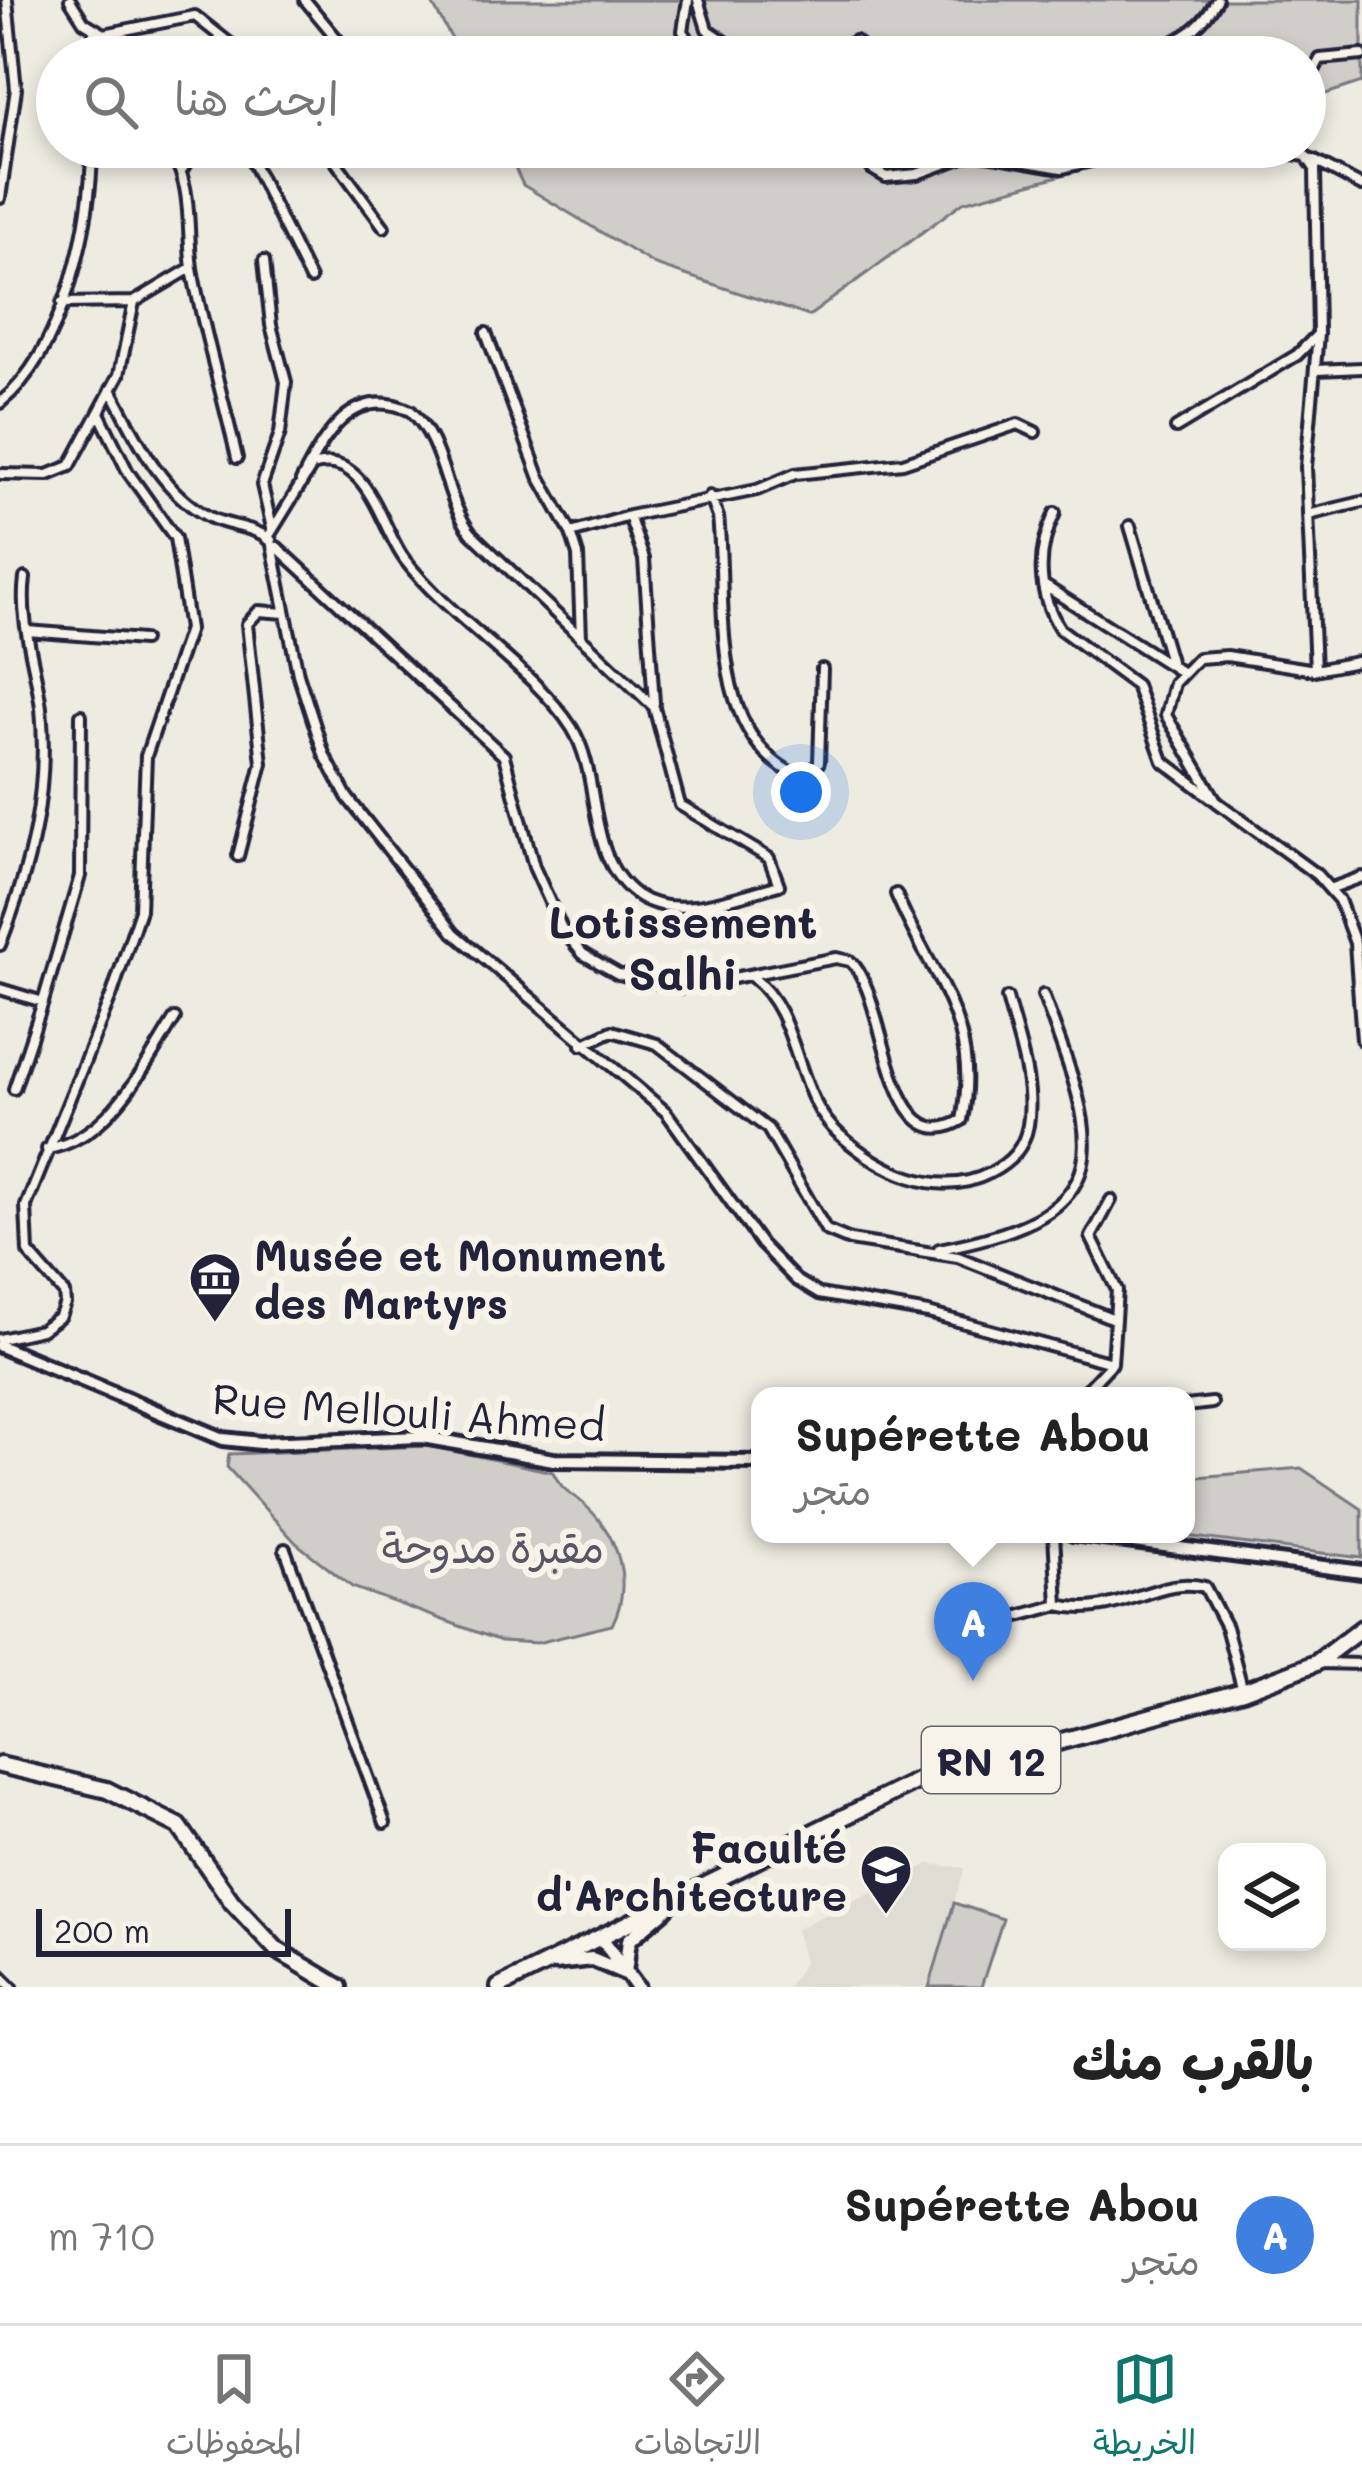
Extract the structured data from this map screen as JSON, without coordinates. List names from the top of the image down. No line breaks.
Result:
{"streets":{"main road":["RN 12"],"street":["Rue Mellouli Ahmed"]},"districts":["Lotissement Salhi"],"parks":["مقبرة مدوحة"],"places":{"museum":["Musée et Monument des Martyrs"],"school or university":["Faculté d'Architecture"]},"scale_bar":"200 m","page":{"search":"ابحث هنا","popup":["Supérette Abou","متجر"],"pins":"A","scale":"200 m","heading":"بالقرب منك","list":[{"mark":"A","name":"Supérette Abou","note":"متجر","value":"710 m"}],"nav":["الخريطة","الاتجاهات","المحفوظات"]}}
